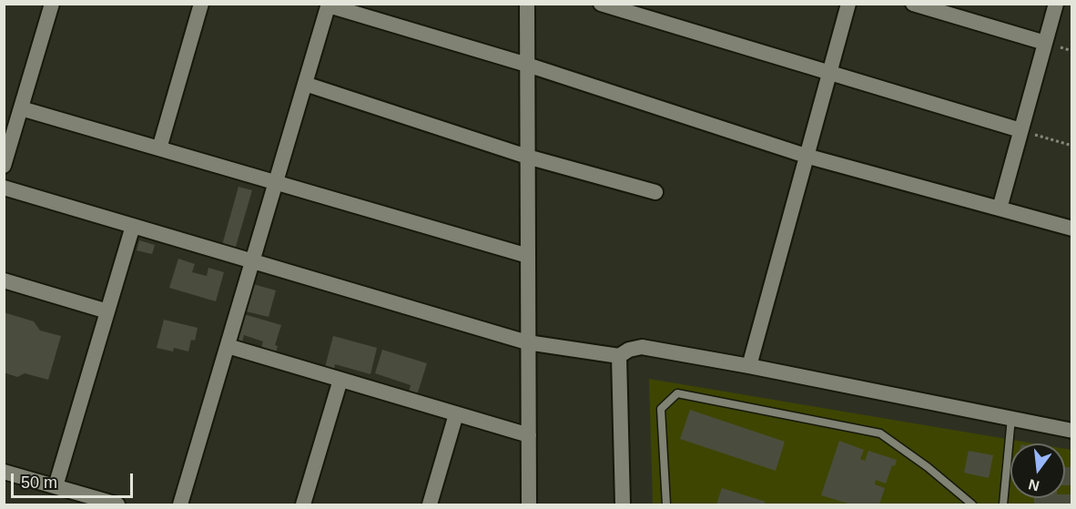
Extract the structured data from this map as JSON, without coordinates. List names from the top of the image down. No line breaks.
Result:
{"scale_bar":"50 m","north":"bottom"}
